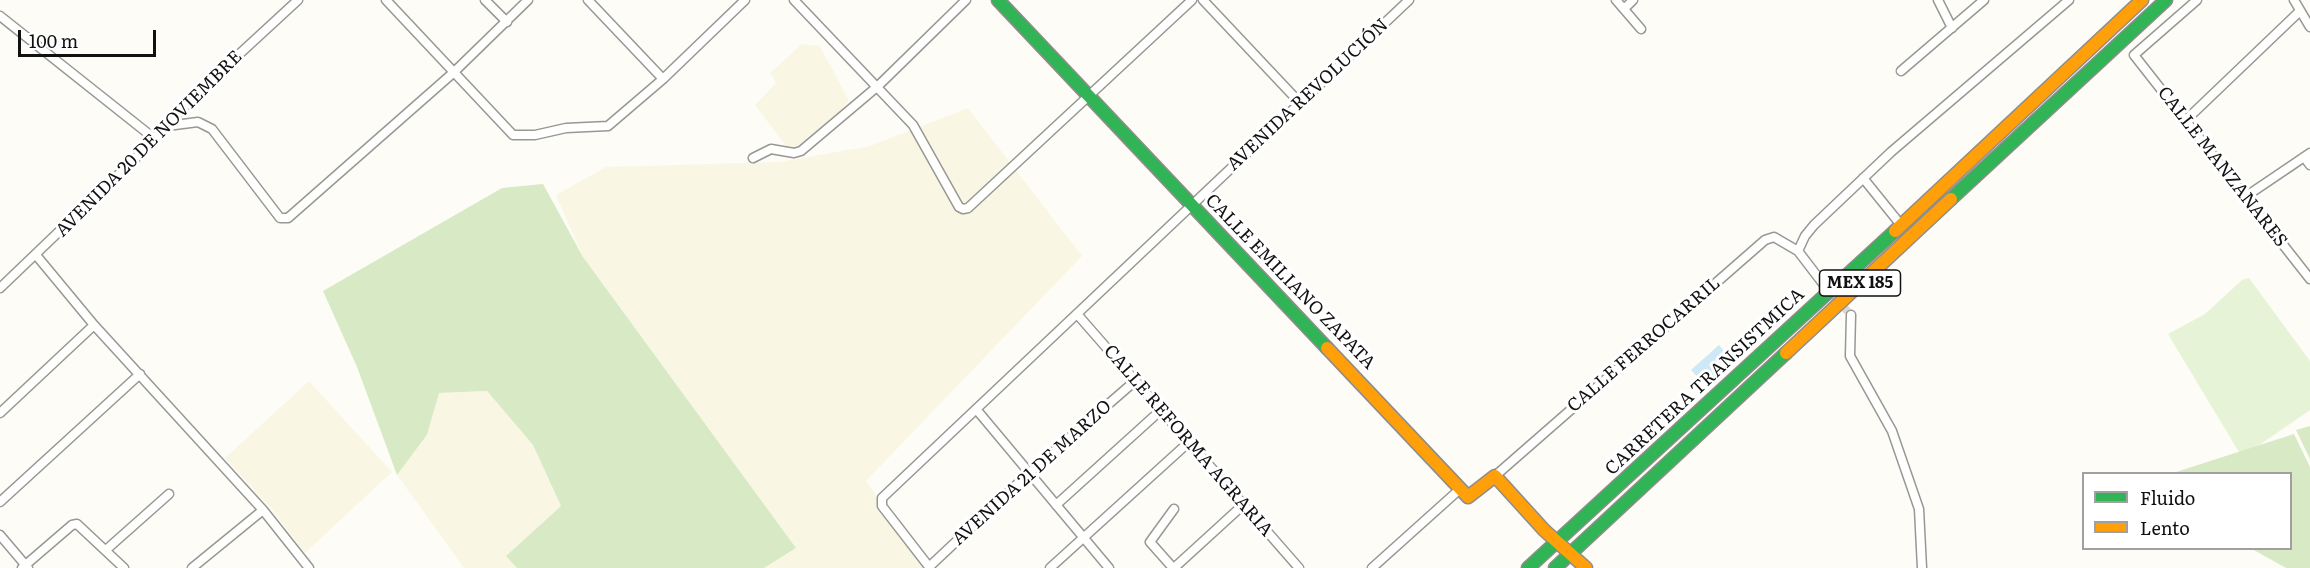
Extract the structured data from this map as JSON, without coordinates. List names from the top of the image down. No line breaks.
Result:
{"streets":{"main road":["CALLE EMILIANO ZAPATA","MEX 185","CARRETERA TRANSISTMICA"],"street":["AVENIDA REVOLUCIÓN","AVENIDA 20 DE NOVIEMBRE","CALLE MANZANARES","CALLE FERROCARRIL","CALLE REFORMA AGRARIA","AVENIDA 21 DE MARZO"]},"crossings":[["AVENIDA REVOLUCIÓN","CALLE EMILIANO ZAPATA"],["AVENIDA REVOLUCIÓN","CALLE REFORMA AGRARIA"],["AVENIDA REVOLUCIÓN","AVENIDA 21 DE MARZO"],["CALLE REFORMA AGRARIA","AVENIDA 21 DE MARZO"]],"legend":["Fluido","Lento"],"scale_bar":"100 m"}
